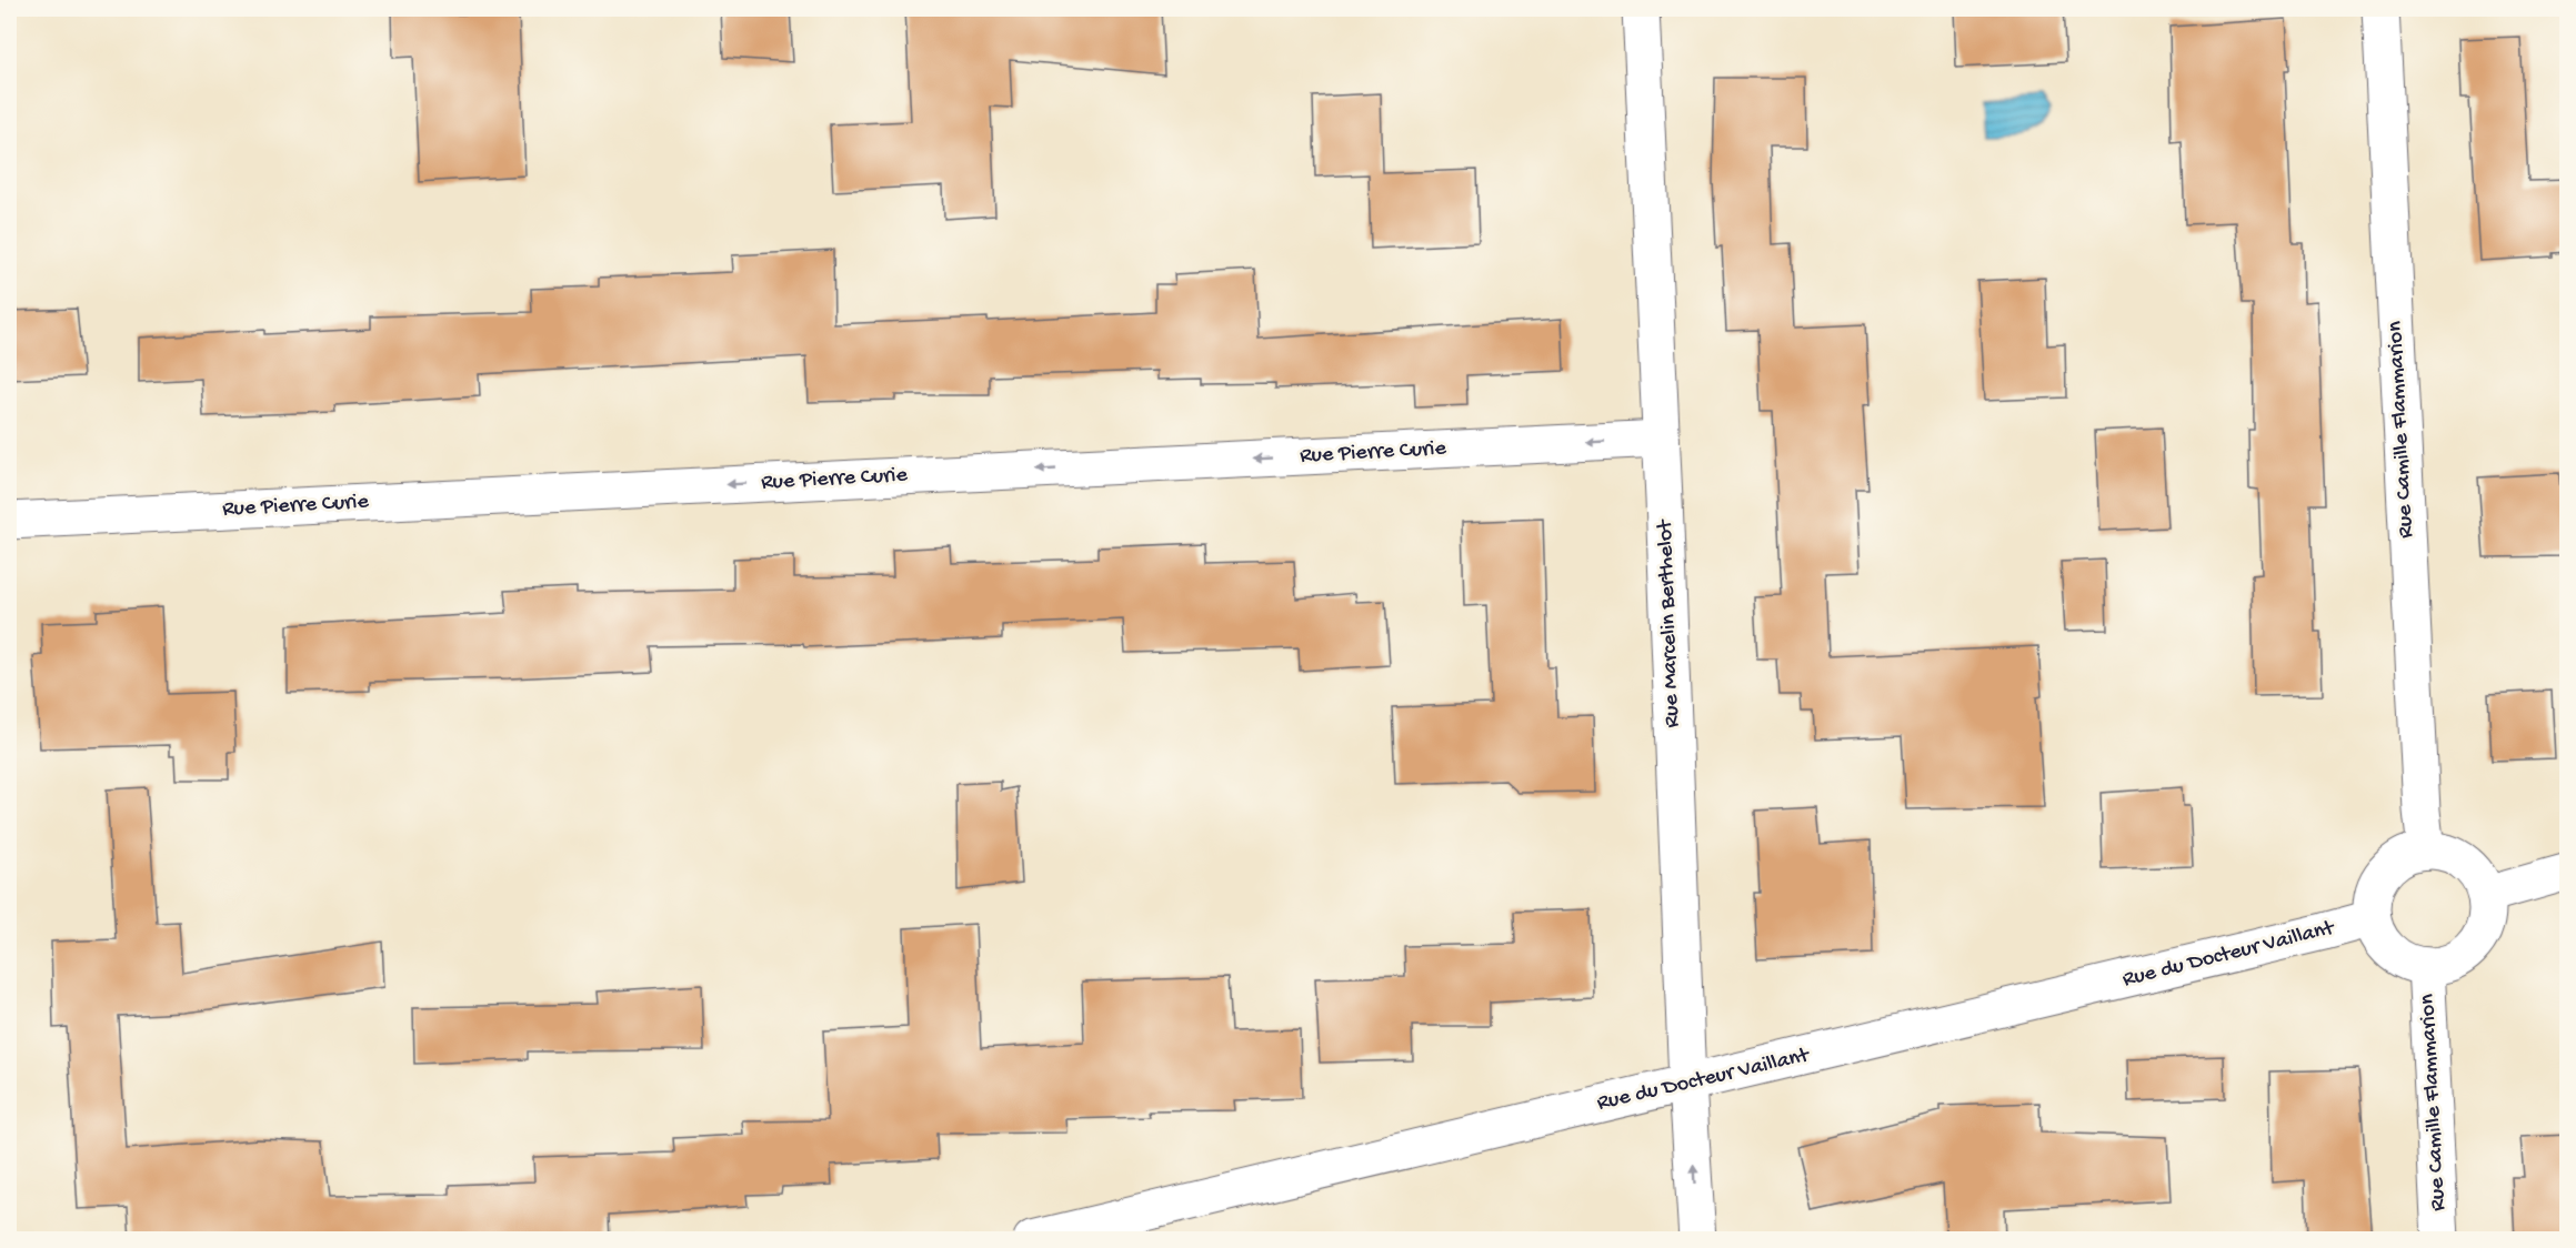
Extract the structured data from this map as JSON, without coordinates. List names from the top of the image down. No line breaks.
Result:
{"streets":{"street":["Rue Camille Flammarion","Rue Pierre Curie","Rue Marcelin Berthelot","Rue du Docteur Vaillant"]},"crossings":[["Rue Camille Flammarion","Rue du Docteur Vaillant"],["Rue Pierre Curie","Rue Marcelin Berthelot"],["Rue Marcelin Berthelot","Rue du Docteur Vaillant"]],"one_way":["Rue Pierre Curie"]}
